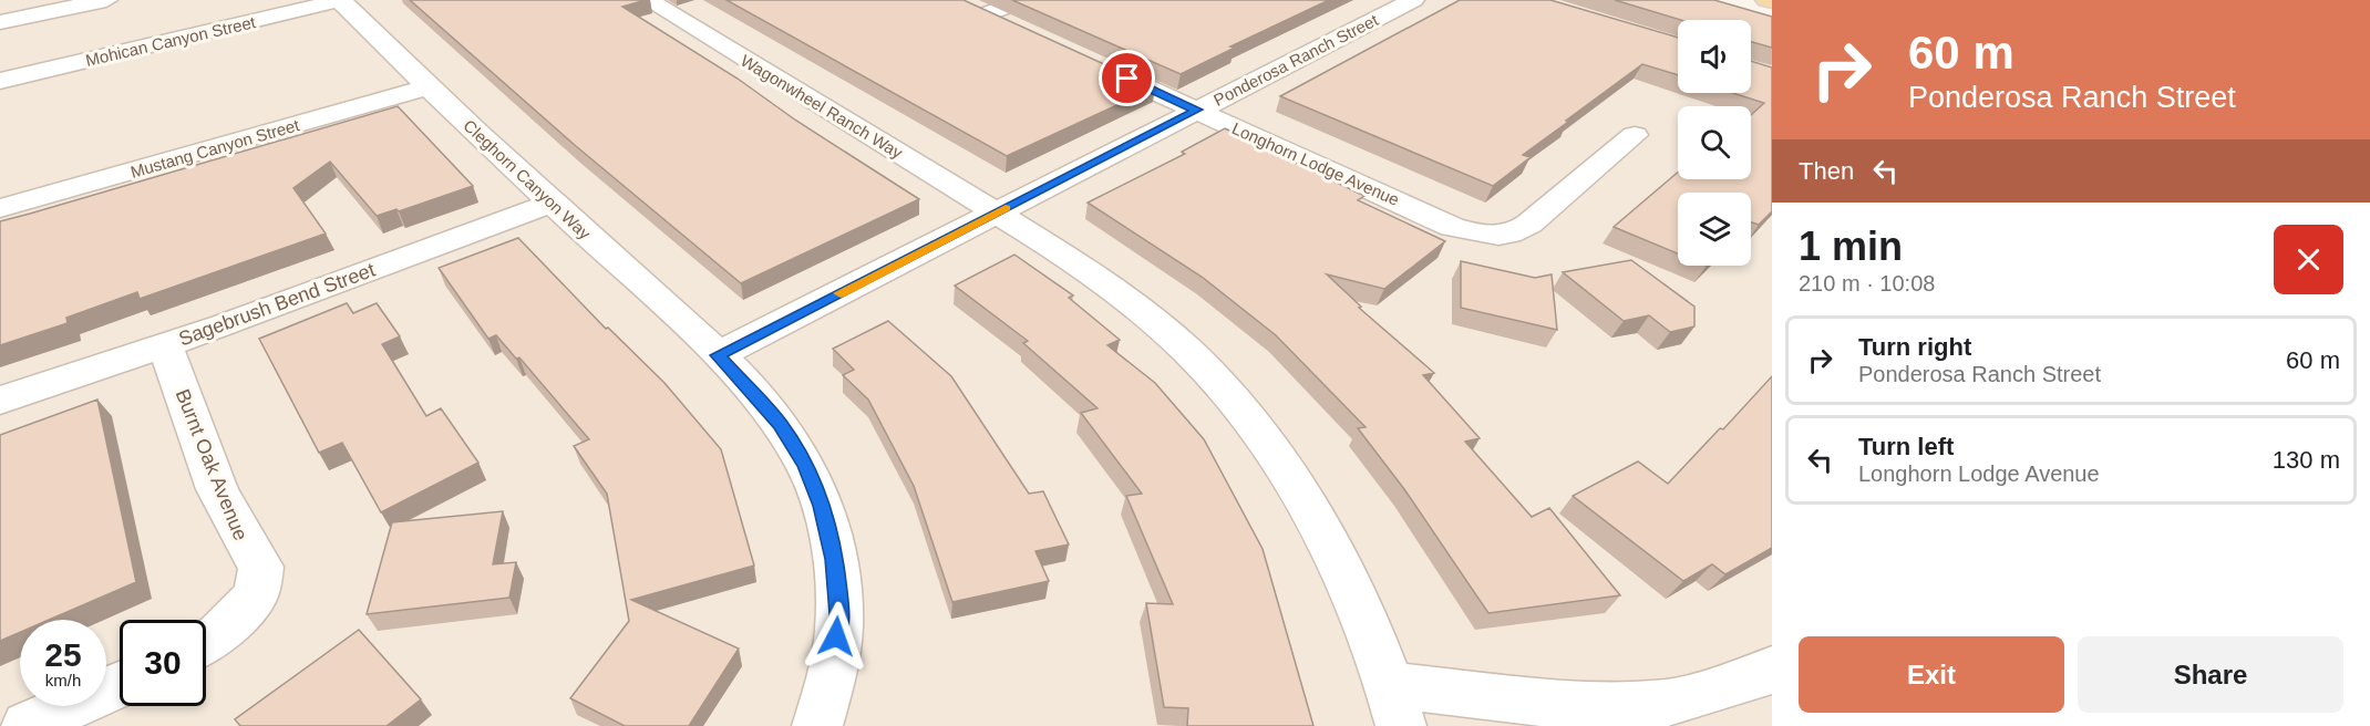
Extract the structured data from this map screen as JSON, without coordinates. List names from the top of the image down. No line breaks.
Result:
{"streets":{"street":["Mohican Canyon Street","Ponderosa Ranch Street","Wagonwheel Ranch Way","Mustang Canyon Street","Longhorn Lodge Avenue","Cleghorn Canyon Way","Sagebrush Bend Street","Burnt Oak Avenue"]},"crossings":[["Mohican Canyon Street","Cleghorn Canyon Way"],["Ponderosa Ranch Street","Wagonwheel Ranch Way"],["Ponderosa Ranch Street","Longhorn Lodge Avenue"],["Ponderosa Ranch Street","Cleghorn Canyon Way"],["Mustang Canyon Street","Cleghorn Canyon Way"],["Cleghorn Canyon Way","Sagebrush Bend Street"],["Sagebrush Bend Street","Burnt Oak Avenue"]],"page":{"turn":["60 m","Ponderosa Ranch Street"],"then":"Then","heading":["1 min","210 m · 10:08"],"list":[{"name":"Turn right","note":"Ponderosa Ranch Street","value":"60 m"},{"name":"Turn left","note":"Longhorn Lodge Avenue","value":"130 m"}],"speed":"25 km/h","limit":"30","buttons":["Exit","Share"]}}
